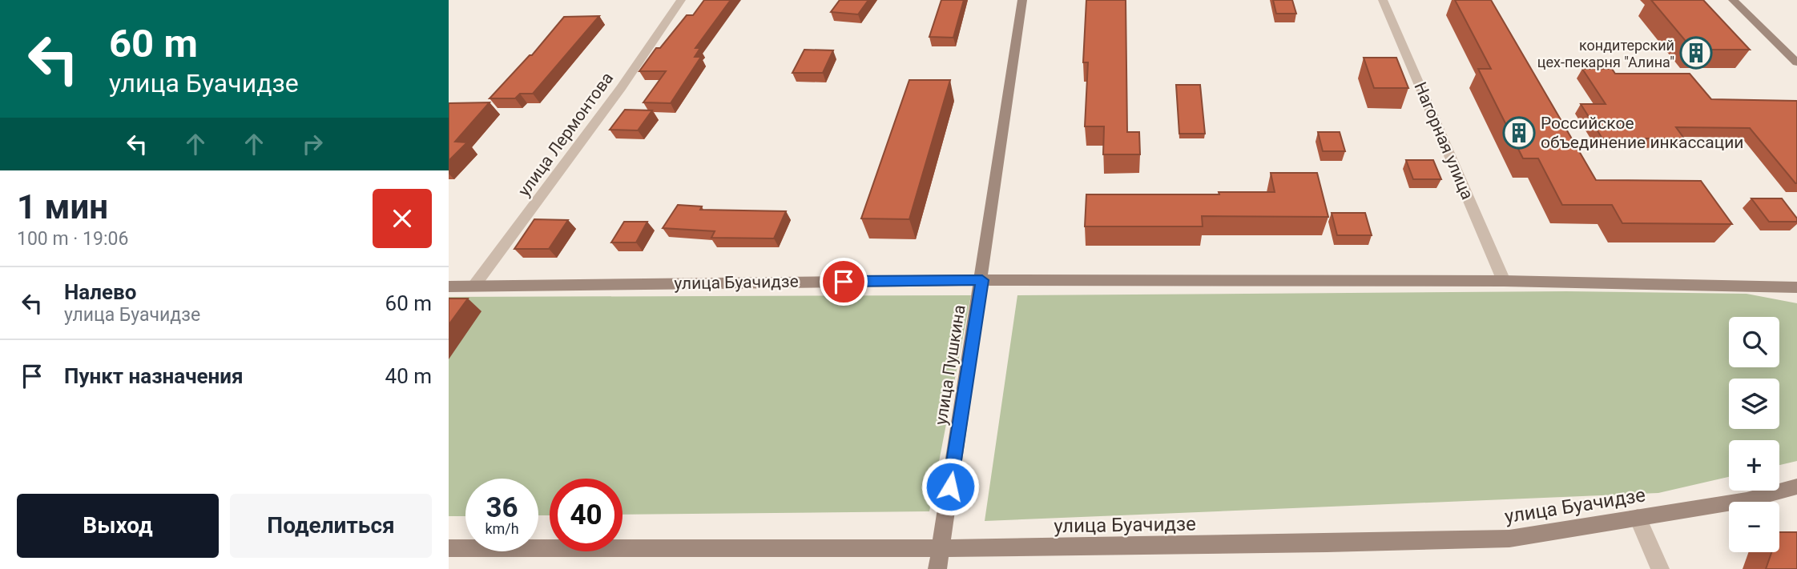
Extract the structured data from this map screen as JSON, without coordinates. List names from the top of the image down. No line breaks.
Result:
{"streets":{"main road":["улица Буачидзе","улица Пушкина"],"street":["улица Лермонтова","Нагорная улица"]},"crossings":[["улица Лермонтова","улица Буачидзе"],["Нагорная улица","улица Буачидзе"],["улица Буачидзе","улица Пушкина"]],"places":{"building":["кондитерский цех-пекарня \"Алина\"","Российское объединение инкассации"]},"page":{"turn":["60 m","улица Буачидзе"],"heading":["1 мин","100 m · 19:06"],"list":[{"name":"Налево","note":"улица Буачидзе","value":"60 m"},{"name":"Пункт назначения","value":"40 m"}],"map_buttons":["+","−"],"speed":"36 km/h","limit":"40","buttons":["Выход","Поделиться"]}}
